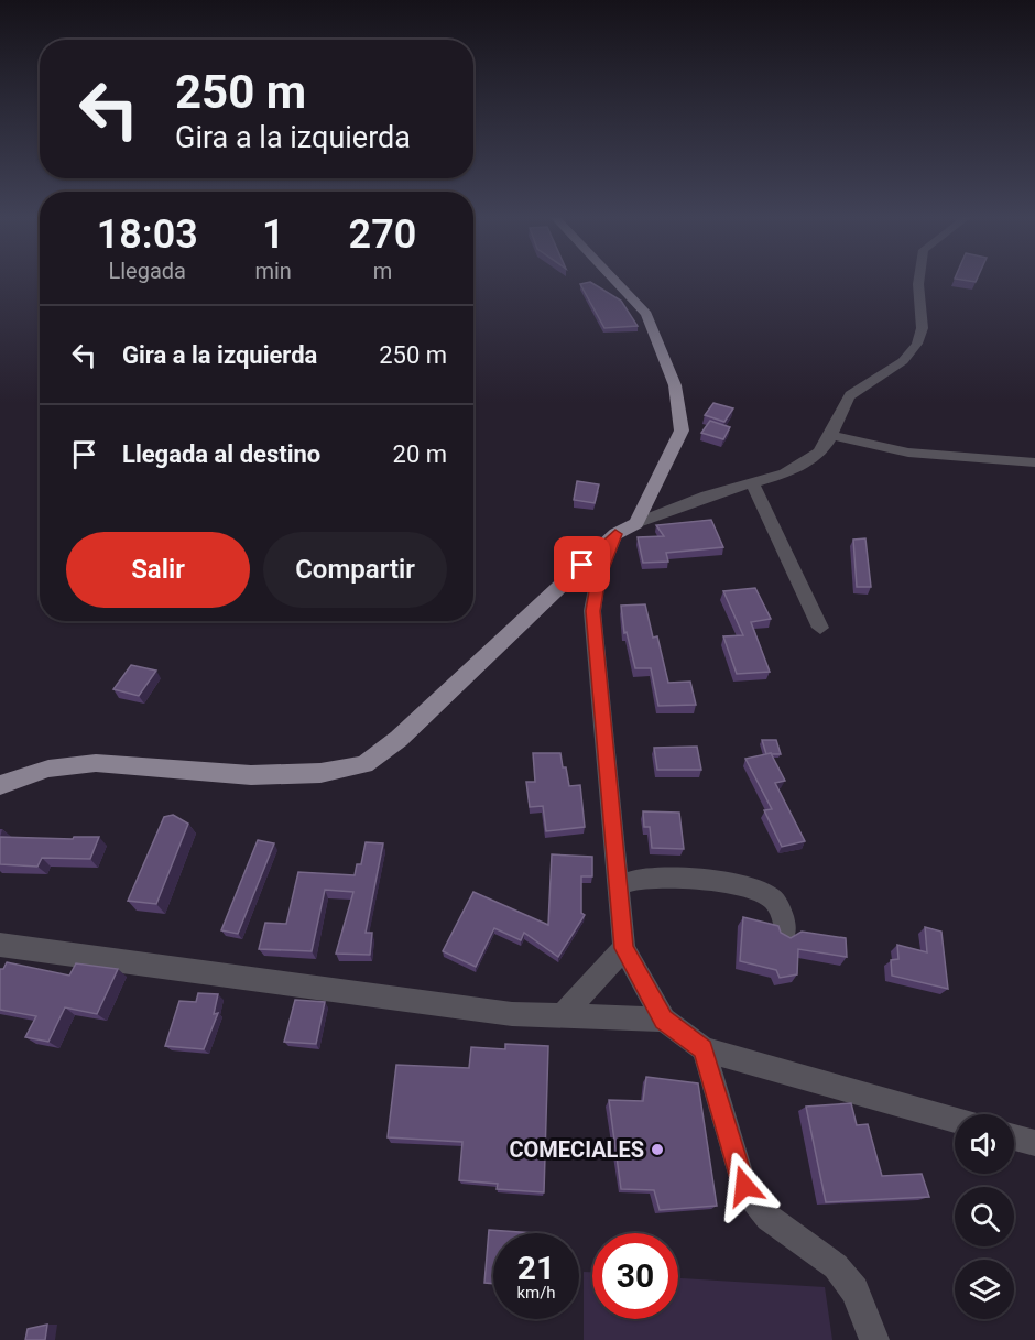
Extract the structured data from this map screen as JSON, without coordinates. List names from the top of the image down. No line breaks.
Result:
{"places":["COMECIALES"],"page":{"turn":["250 m","Gira a la izquierda"],"eta":["18:03","Llegada","1","min","270","m"],"list":[{"name":"Gira a la izquierda","value":"250 m"},{"name":"Llegada al destino","value":"20 m"}],"buttons":["Salir","Compartir"],"speed":"21 km/h","limit":"30"}}
